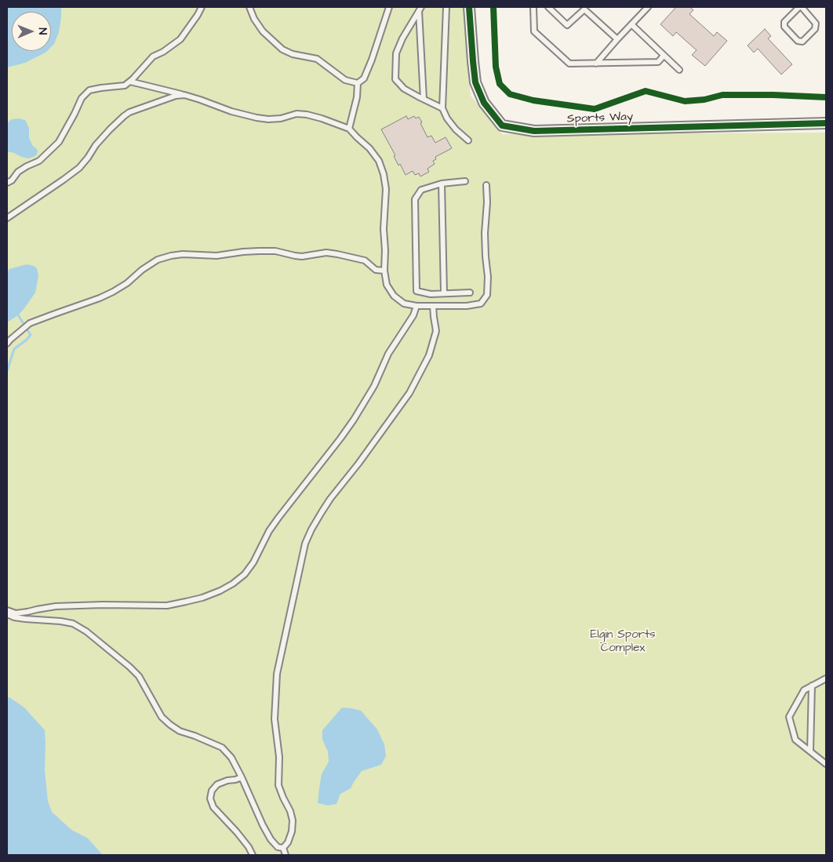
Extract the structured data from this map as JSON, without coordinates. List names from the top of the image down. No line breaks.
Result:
{"streets":{"street":["Sports Way"]},"parks":["Elgin Sports Complex"],"north":"right"}
